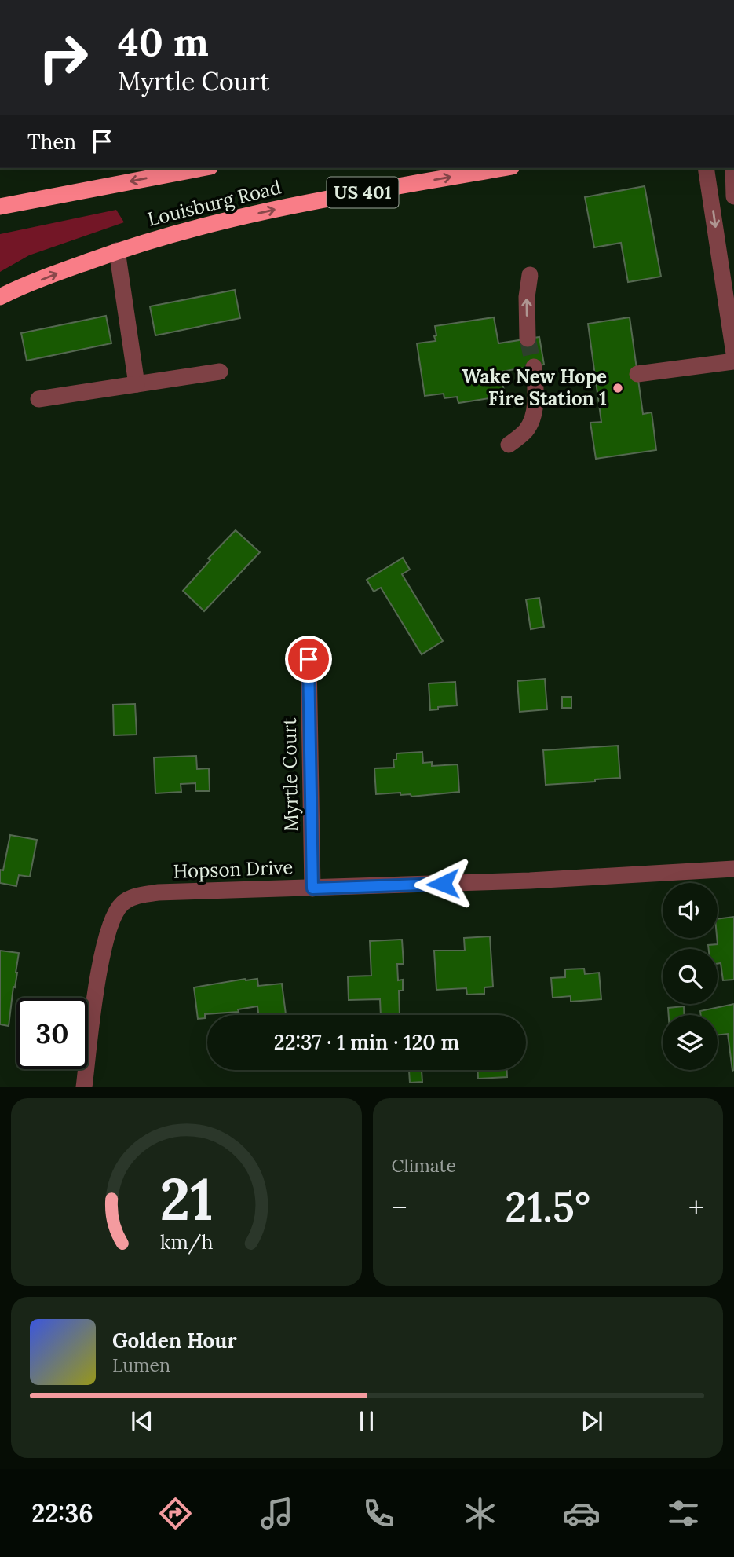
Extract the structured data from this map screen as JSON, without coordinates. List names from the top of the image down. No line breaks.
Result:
{"streets":{"highway":["US 401","Louisburg Road"],"street":["Myrtle Court","Hopson Drive"]},"crossings":[["Myrtle Court","Hopson Drive"]],"places":["Wake New Hope Fire Station 1"],"page":{"turn":["40 m","Myrtle Court"],"then":"Then","limit":"30","trip":"22:37 · 1 min · 120 m","tile":"Climate","heat":["−","21.5°","+"],"song":["Golden Hour","Lumen"],"tabs":"22:36","gauge":["21","km/h"]}}
